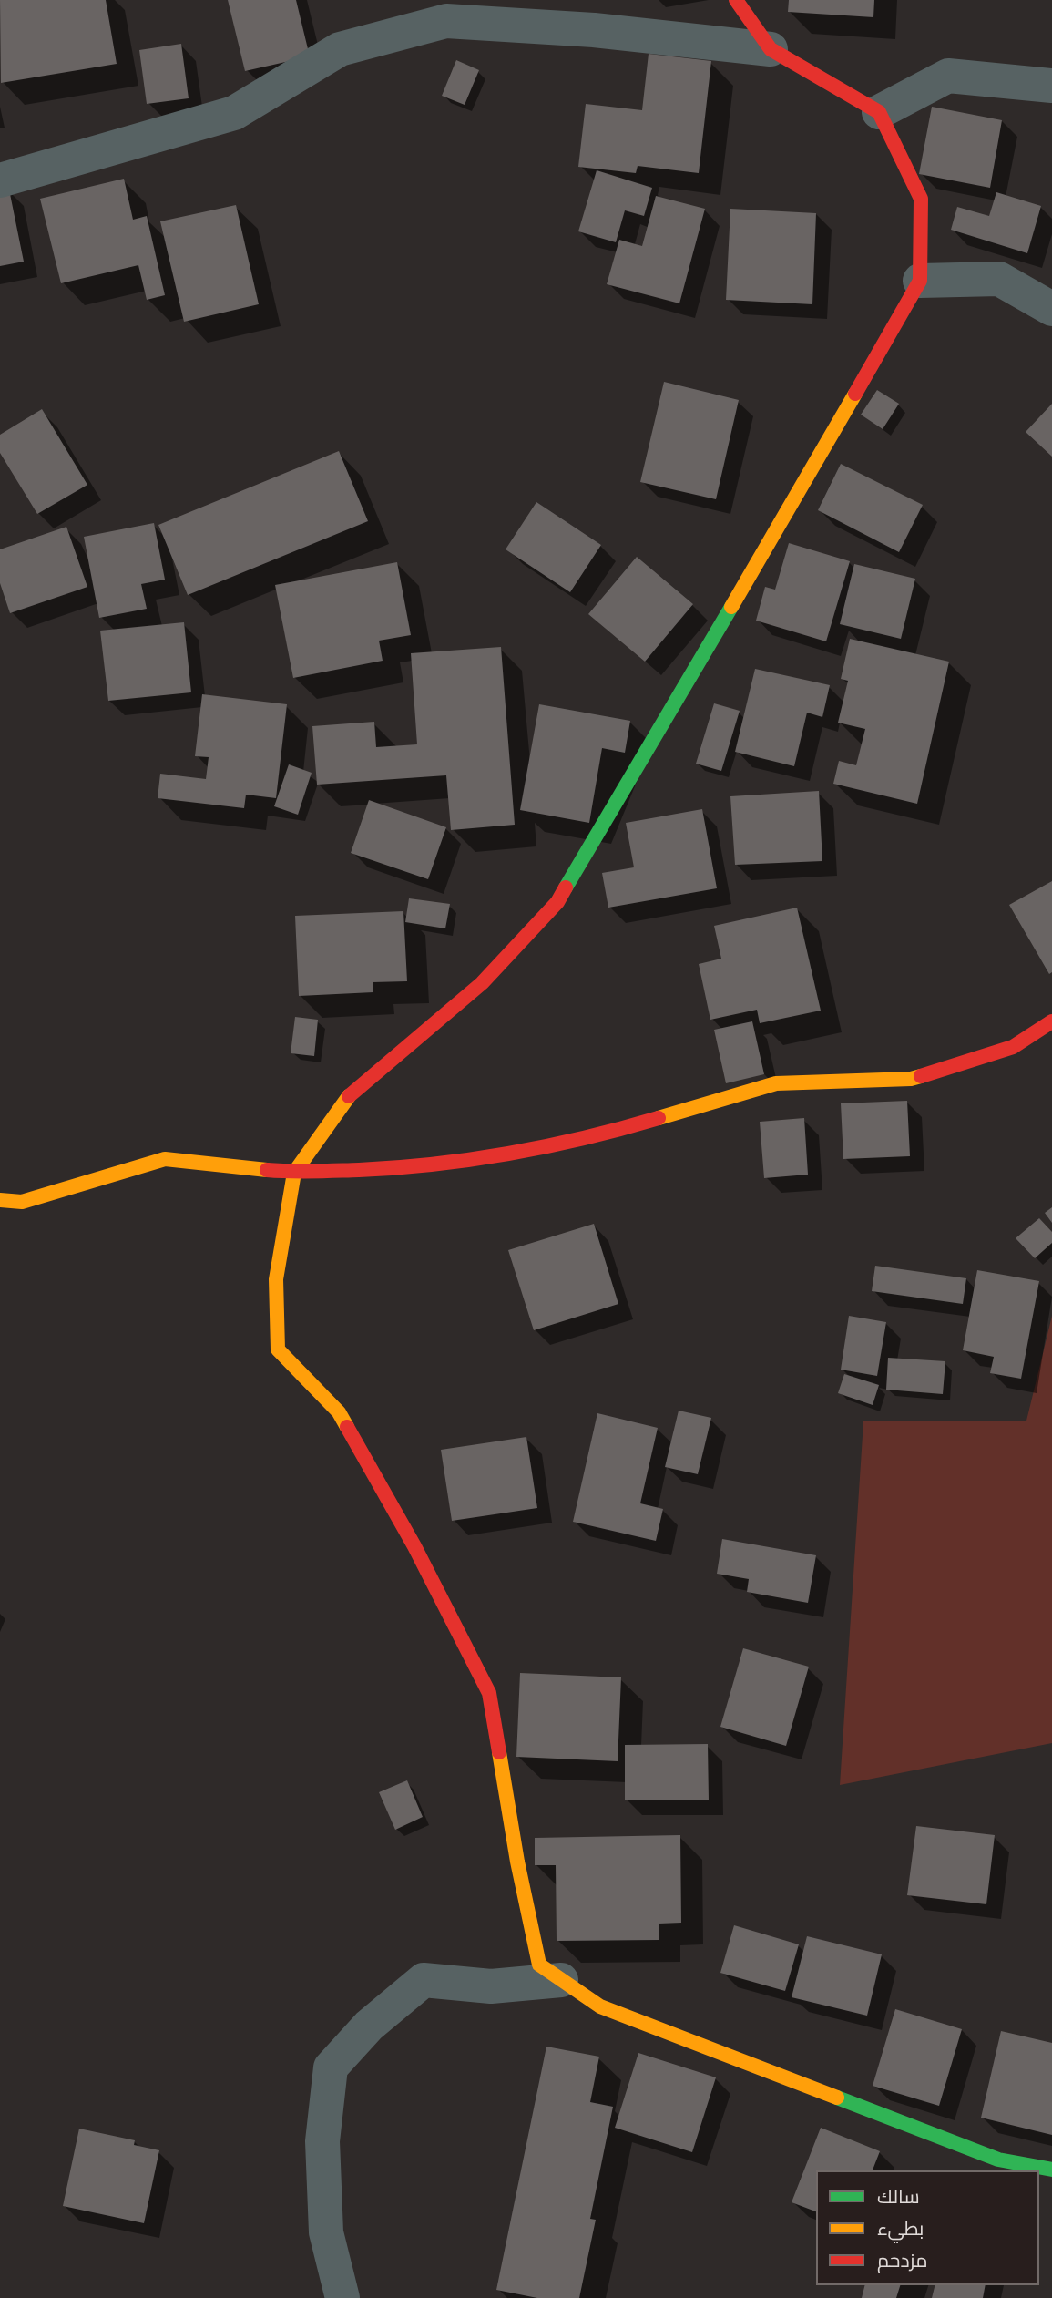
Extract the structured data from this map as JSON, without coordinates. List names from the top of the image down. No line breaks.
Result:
{"legend":["سالك","بطيء","مزدحم"]}
